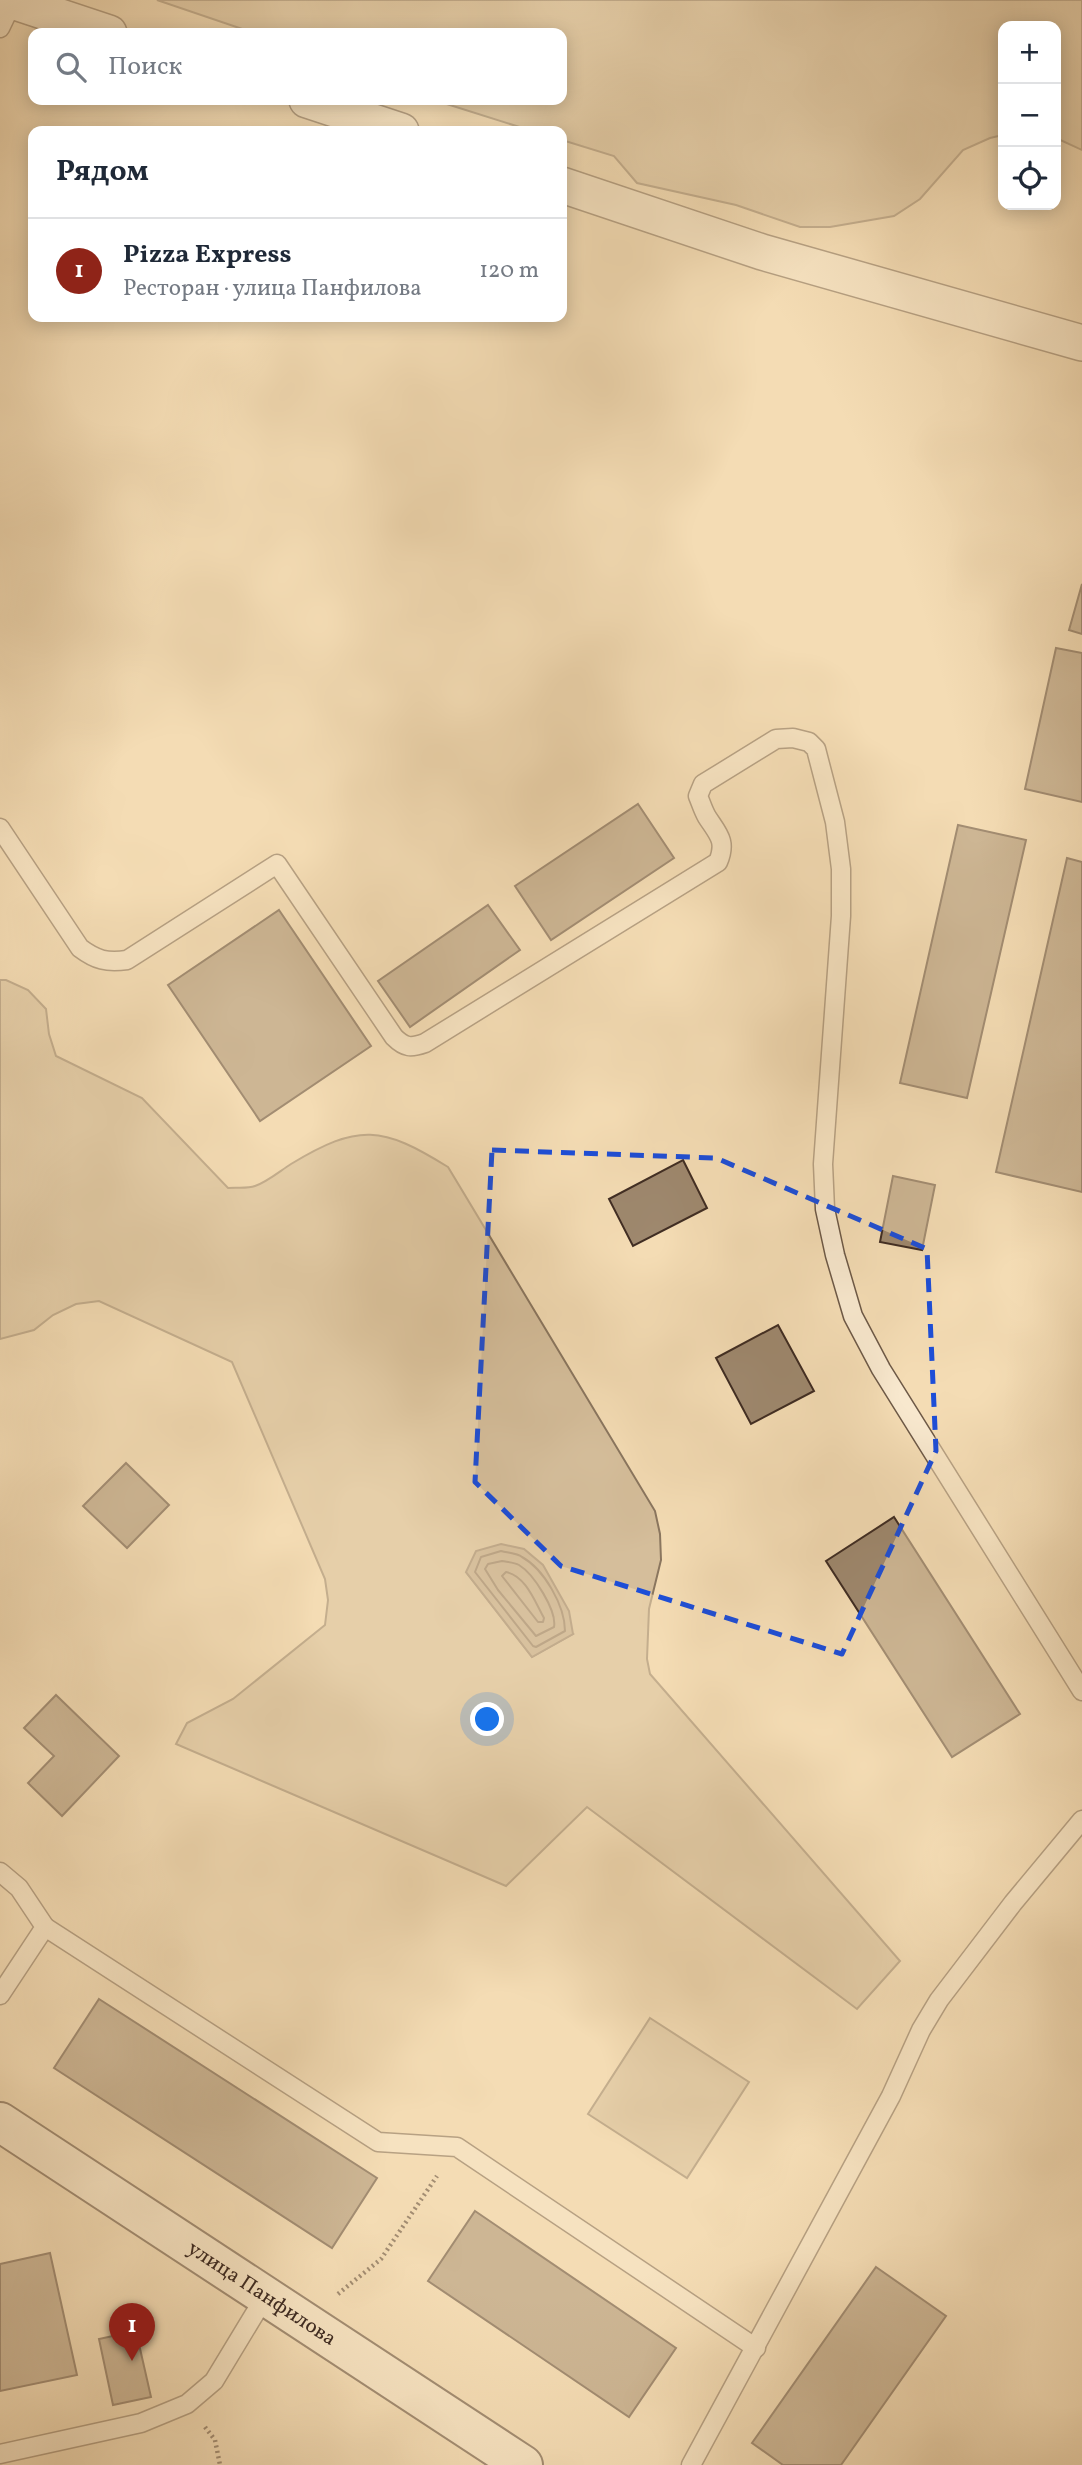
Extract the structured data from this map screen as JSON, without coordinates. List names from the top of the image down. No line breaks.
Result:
{"streets":{"street":["улица Панфилова"]},"page":{"map_buttons":["+","−"],"search":"Поиск","heading":"Рядом","list":[{"mark":"1","name":"Pizza Express","note":"Ресторан · улица Панфилова","value":"120 m"}],"pins":"1"}}
